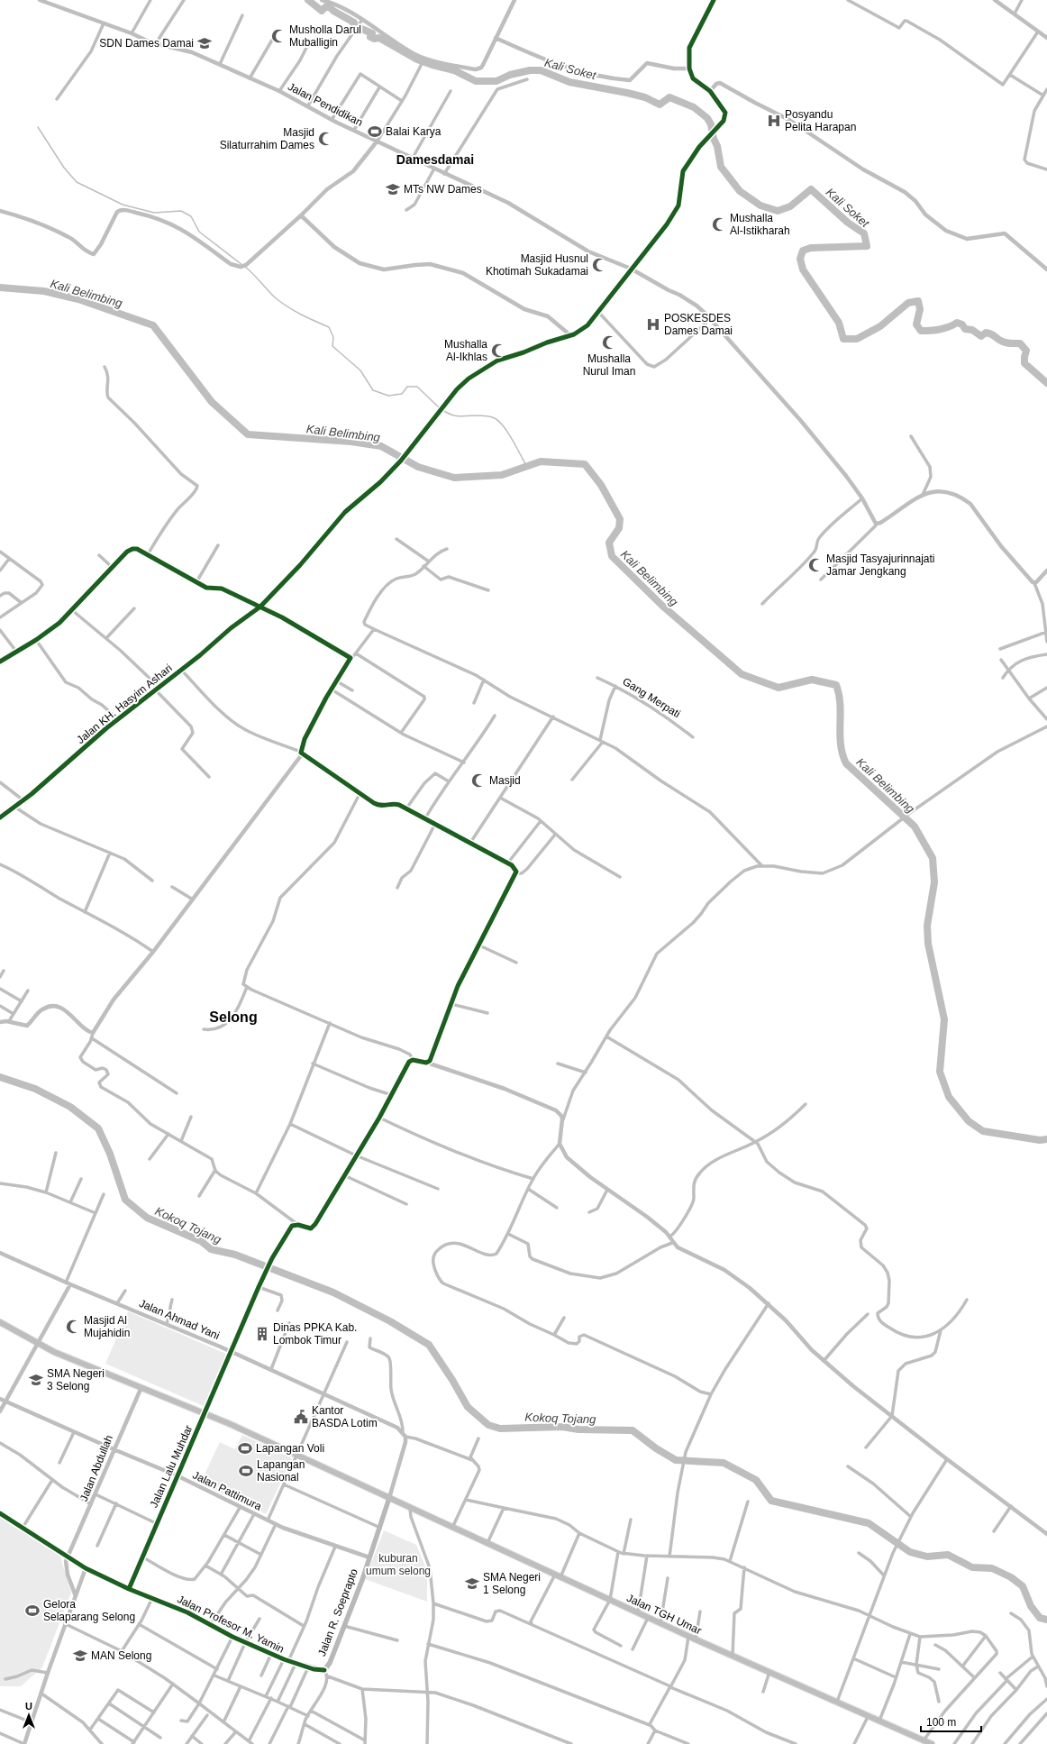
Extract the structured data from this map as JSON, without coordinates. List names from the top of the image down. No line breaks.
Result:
{"streets":{"main road":["Jalan R. Soeprapto","Jalan TGH Umar","Jalan Profesor M. Yamin"],"street":["Jalan Pendidikan","Gang Merpati","Jalan KH. Hasyim Ashari","Jalan Ahmad Yani","Jalan Lalu Muhdar","Jalan Abdullah","Jalan Pattimura"]},"crossings":[["Jalan Pendidikan","Jalan KH. Hasyim Ashari"],["Jalan Ahmad Yani","Jalan Lalu Muhdar"],["Jalan Lalu Muhdar","Jalan Pattimura"],["Jalan Lalu Muhdar","Jalan TGH Umar"],["Jalan Lalu Muhdar","Jalan Profesor M. Yamin"],["Jalan Abdullah","Jalan Pattimura"],["Jalan Abdullah","Jalan TGH Umar"],["Jalan Abdullah","Jalan Profesor M. Yamin"],["Jalan Pattimura","Jalan R. Soeprapto"],["Jalan R. Soeprapto","Jalan TGH Umar"],["Jalan R. Soeprapto","Jalan Profesor M. Yamin"]],"districts":["Damesdamai","Selong"],"water":["Kali Soket","Kali Belimbing","Kokoq Tojang"],"parks":["kuburan umum selong"],"places":{"mosque":["Musholla Darul Muballigin","Masjid Silaturrahim Dames","Mushalla Al-Istikharah","Masjid Husnul Khotimah Sukadamai","Mushalla Nurul Iman","Mushalla Al-Ikhlas","Masjid Tasyajurinnajati Jamar Jengkang","Masjid","Masjid Al Mujahidin"],"school or university":["SDN Dames Damai","MTs NW Dames","SMA Negeri 3 Selong","SMA Negeri 1 Selong","MAN Selong"],"hospital":["Posyandu Pelita Harapan","POSKESDES Dames Damai"],"sports":["Balai Karya","Lapangan Voli","Lapangan Nasional","Gelora Selaparang Selong"],"building":["Dinas PPKA Kab. Lombok Timur"],"public building":["Kantor BASDA Lotim"]},"scale_bar":"100 m","north":"top"}
